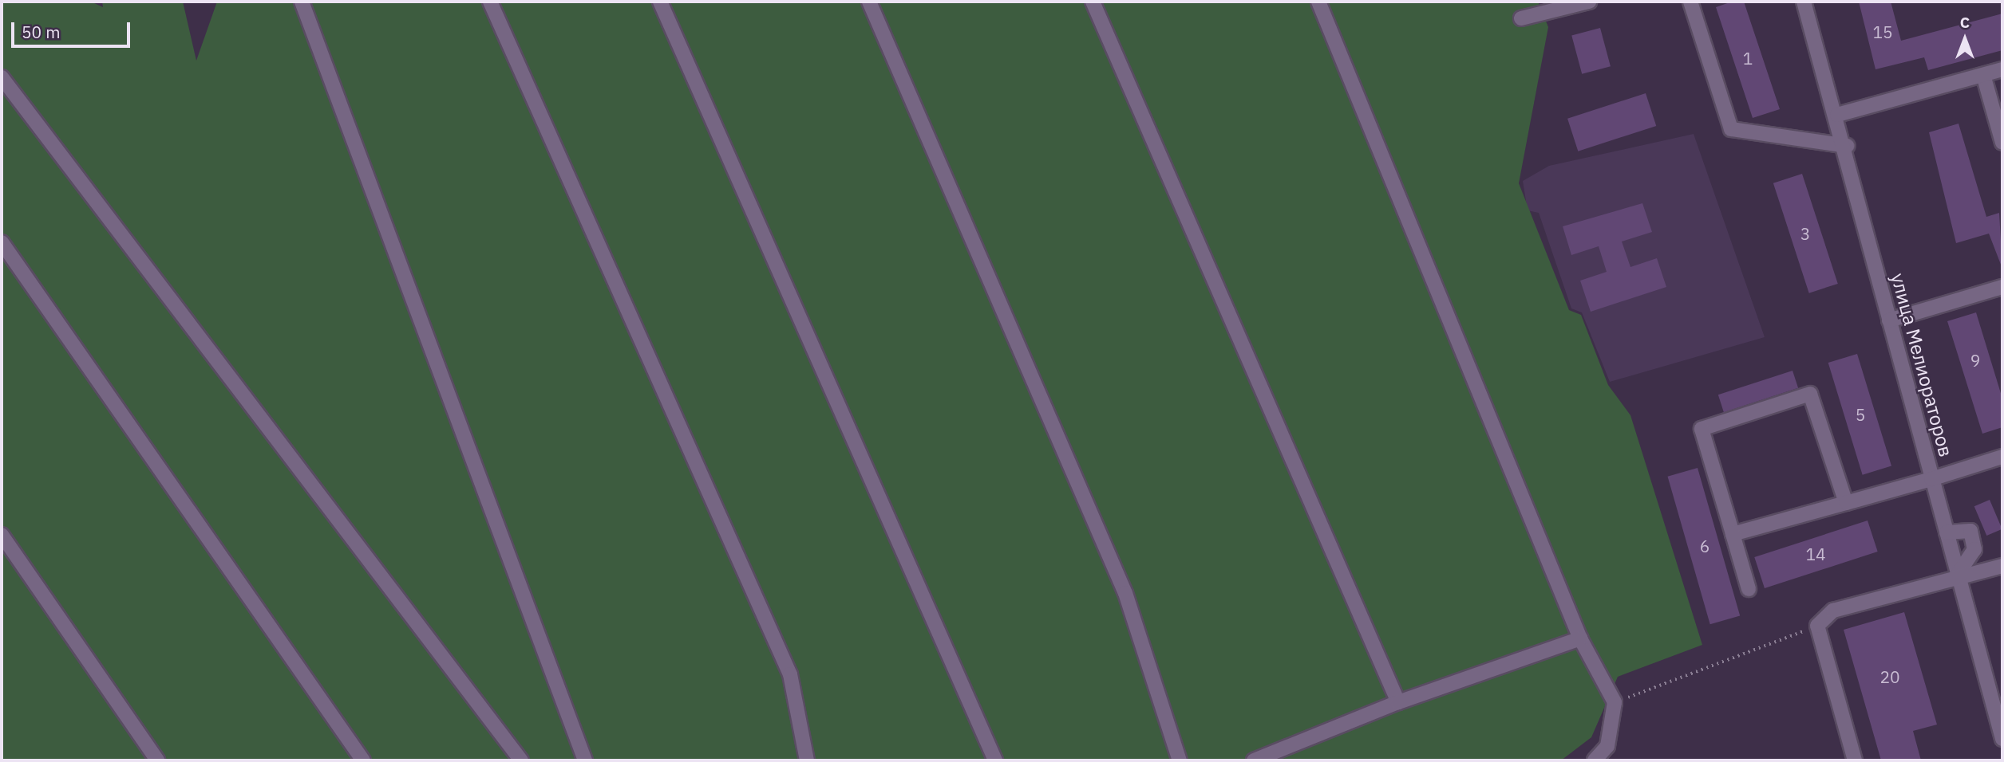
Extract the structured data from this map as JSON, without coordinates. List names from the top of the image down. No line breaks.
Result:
{"streets":{"street":["улица Мелиораторов"]},"house_numbers":["15","1","3","9","5","6","14","20"],"scale_bar":"50 m","north":"top"}
